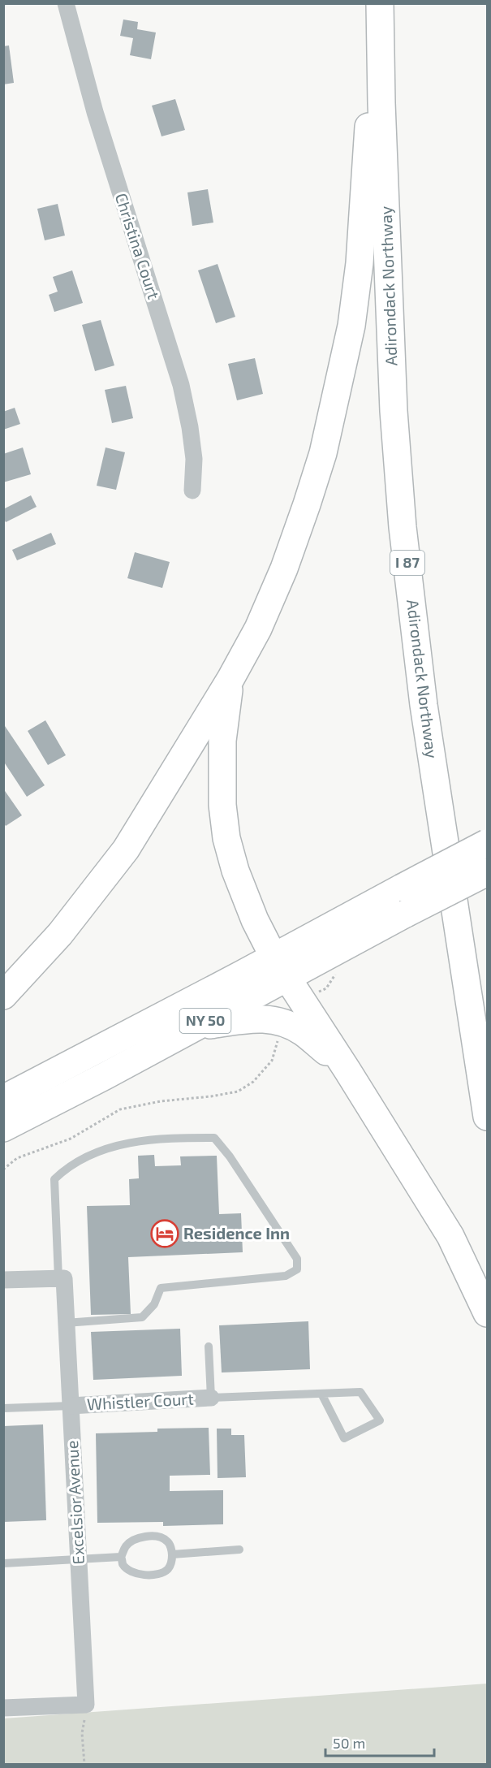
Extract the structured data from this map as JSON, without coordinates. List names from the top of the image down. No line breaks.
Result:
{"streets":{"highway":["Adirondack Northway","I 87","NY 50"],"street":["Christina Court","Whistler Court","Excelsior Avenue"]},"crossings":[["Whistler Court","Excelsior Avenue"]],"places":{"hotel":["Residence Inn"]},"scale_bar":"50 m"}
